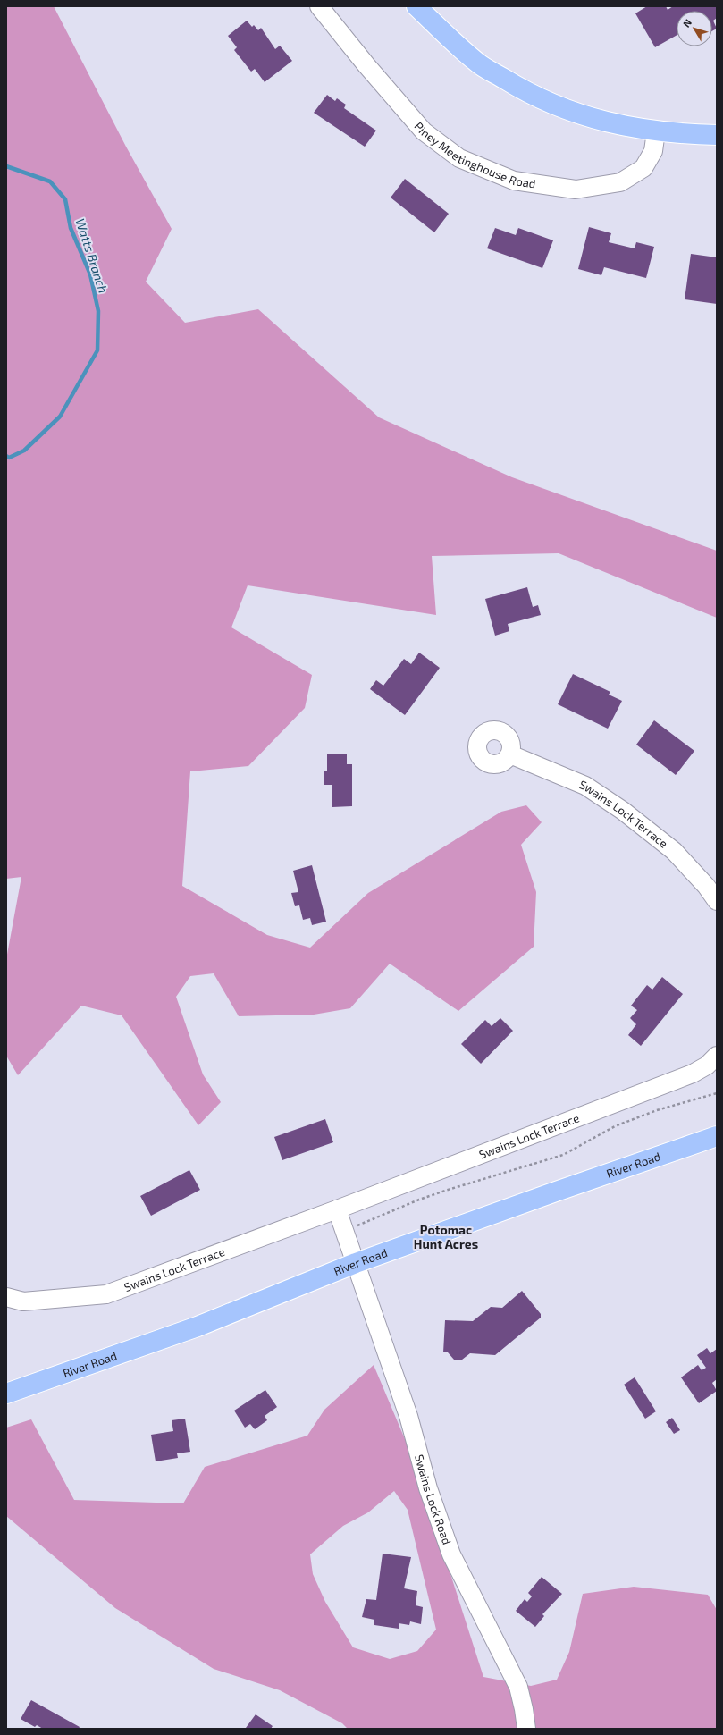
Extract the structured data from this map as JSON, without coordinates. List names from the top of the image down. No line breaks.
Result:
{"streets":{"main road":["River Road"],"street":["Piney Meetinghouse Road","Swains Lock Terrace","Swains Lock Road"]},"crossings":[["River Road","Swains Lock Road"]],"districts":["Potomac Hunt Acres"],"water":["Watts Branch"],"north":"top left"}
